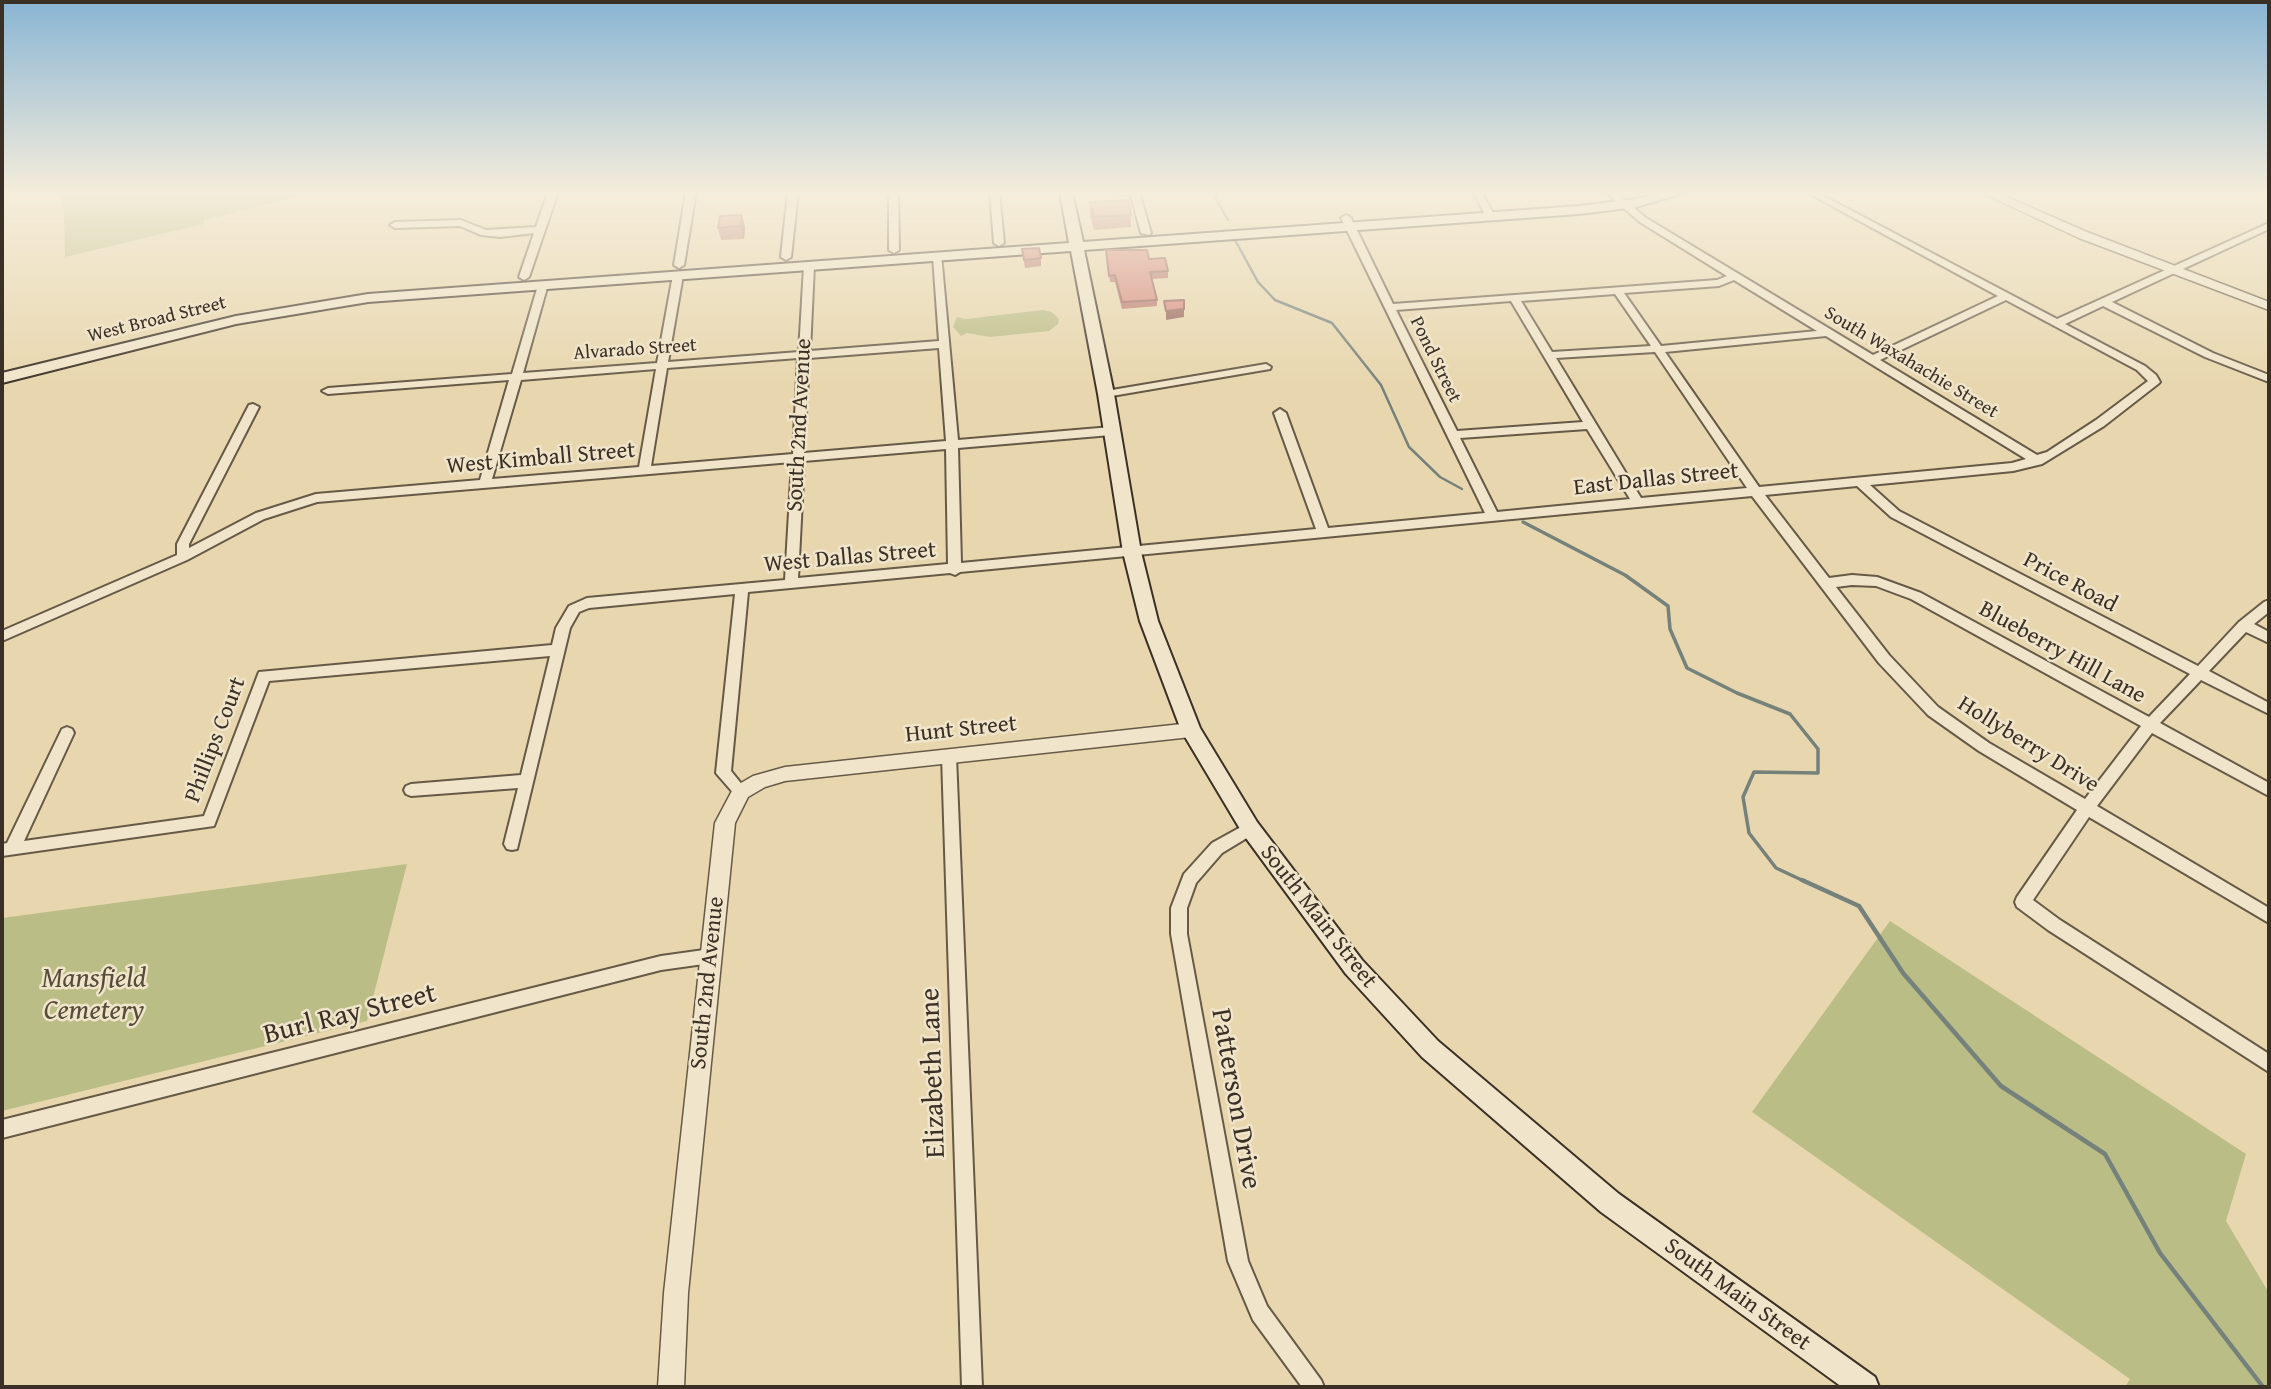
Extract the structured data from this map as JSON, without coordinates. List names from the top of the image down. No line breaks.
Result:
{"streets":{"main road":["West Broad Street","South Main Street"],"street":["Alvarado Street","Pond Street","South Waxahachie Street","South 2nd Avenue","West Kimball Street","East Dallas Street","West Dallas Street","Price Road","Blueberry Hill Lane","Hunt Street","Phillips Court","Hollyberry Drive","Burl Ray Street","Elizabeth Lane","Patterson Drive"]},"crossings":[["West Broad Street","South 2nd Avenue"],["Alvarado Street","South 2nd Avenue"],["Pond Street","East Dallas Street"],["South Waxahachie Street","East Dallas Street"],["South 2nd Avenue","West Kimball Street"],["South 2nd Avenue","West Dallas Street"],["South 2nd Avenue","Hunt Street"],["South 2nd Avenue","Burl Ray Street"],["West Kimball Street","South Main Street"],["East Dallas Street","West Dallas Street"],["East Dallas Street","Price Road"],["East Dallas Street","Hollyberry Drive"],["East Dallas Street","South Main Street"],["West Dallas Street","Phillips Court"],["West Dallas Street","South Main Street"],["Blueberry Hill Lane","Hollyberry Drive"],["Hunt Street","South Main Street"],["Hunt Street","Elizabeth Lane"],["South Main Street","Patterson Drive"]],"parks":["Mansfield Cemetery"]}
